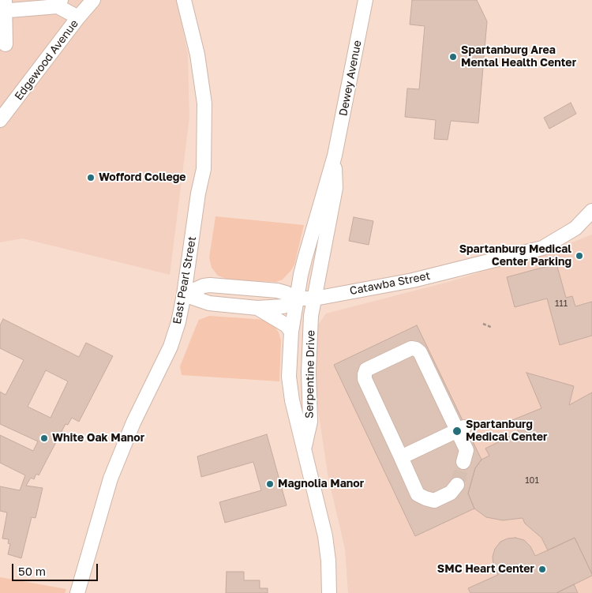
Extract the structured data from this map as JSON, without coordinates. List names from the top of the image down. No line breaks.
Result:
{"streets":{"street":["Edgewood Avenue","Dewey Avenue","East Pearl Street","Catawba Street","Serpentine Drive"]},"crossings":[["Dewey Avenue","Catawba Street"],["Dewey Avenue","Serpentine Drive"],["East Pearl Street","Catawba Street"],["Catawba Street","Serpentine Drive"]],"places":["Spartanburg Area Mental Health Center","Wofford College","Spartanburg Medical Center Parking","Spartanburg Medical Center","White Oak Manor","Magnolia Manor","SMC Heart Center"],"house_numbers":["111","101"],"scale_bar":"50 m"}
